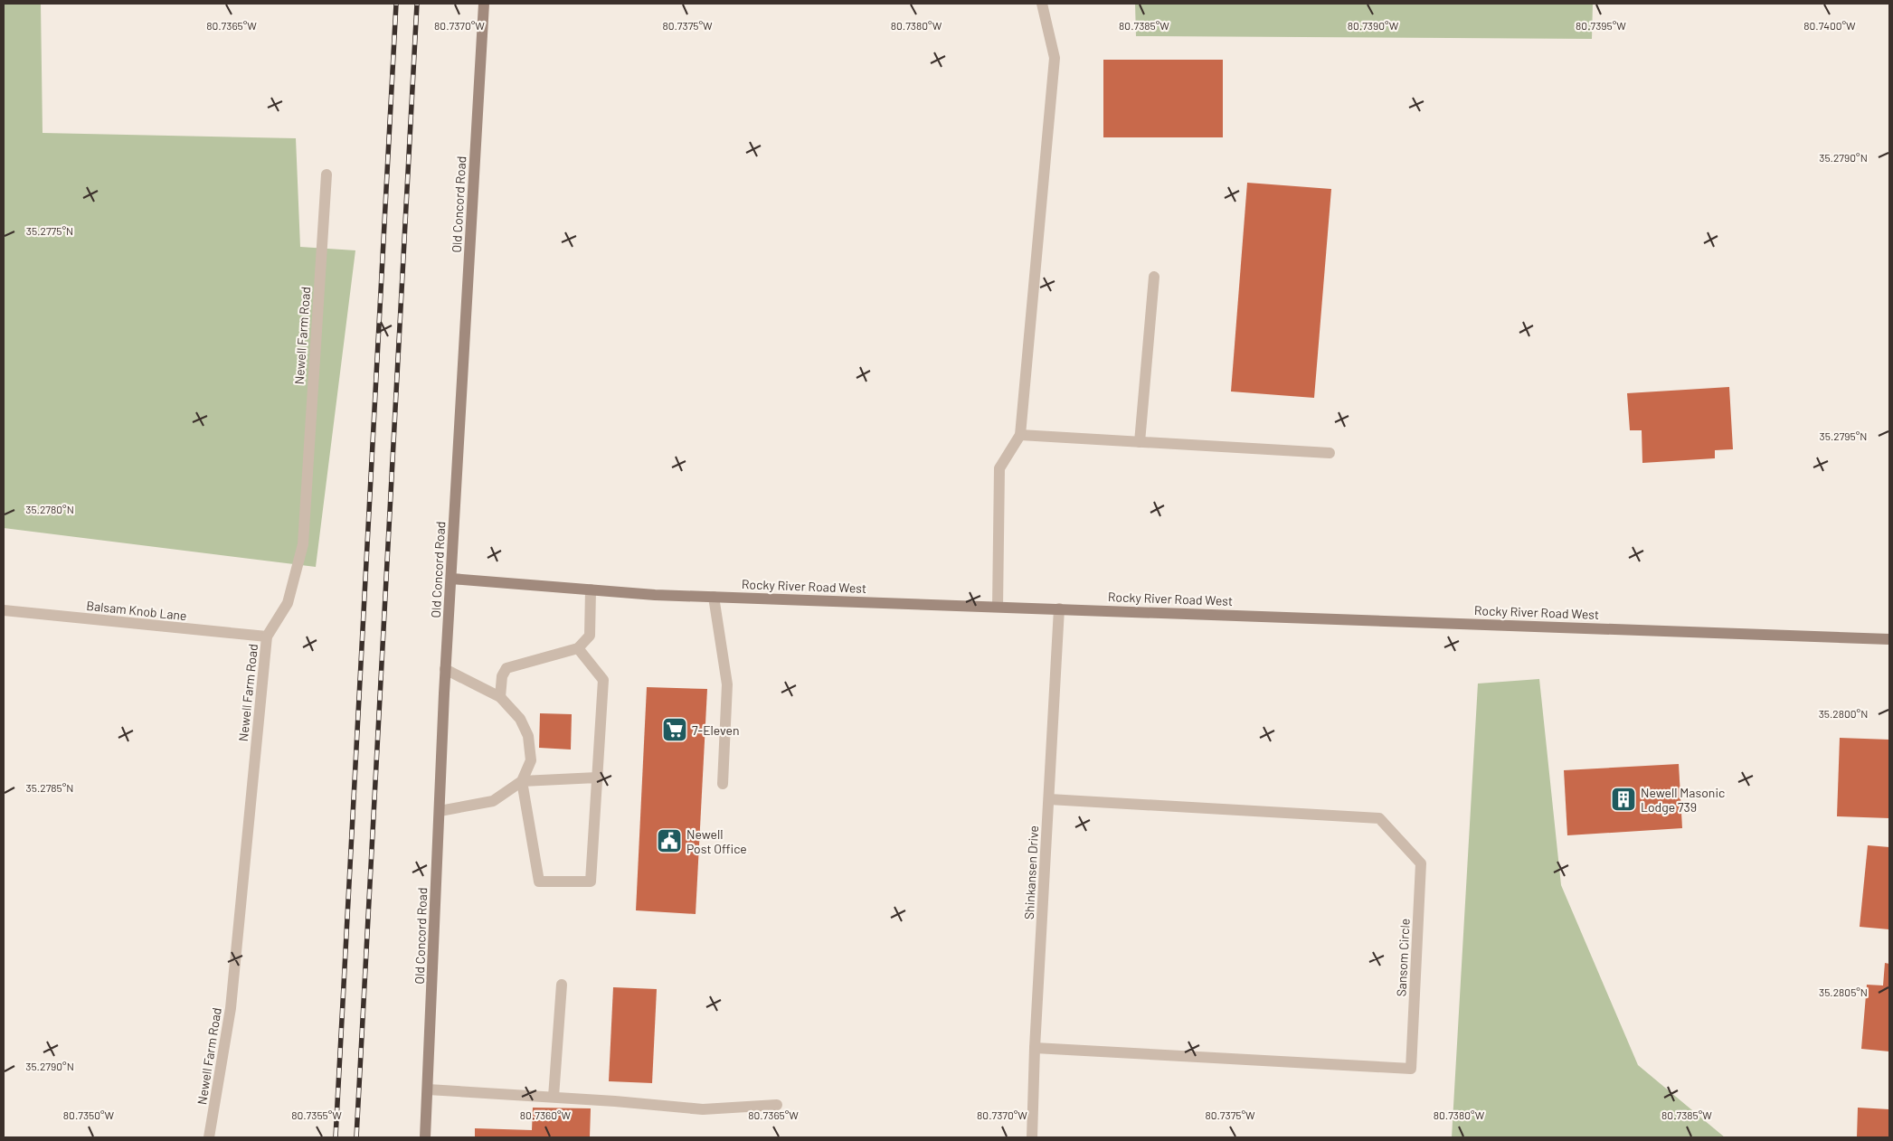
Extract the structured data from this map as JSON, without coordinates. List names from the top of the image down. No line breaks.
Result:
{"streets":{"street":["Old Concord Road","Newell Farm Road","Rocky River Road West","Balsam Knob Lane","Shinkansen Drive","Sansom Circle"]},"crossings":[["Old Concord Road","Rocky River Road West"],["Newell Farm Road","Balsam Knob Lane"],["Rocky River Road West","Shinkansen Drive"],["Shinkansen Drive","Sansom Circle"]],"places":{"supermarket":["7-Eleven"],"building":["Newell Masonic Lodge 739"],"public building":["Newell Post Office"]},"coordinates":["80.7365°W","80.7370°W","80.7375°W","80.7380°W","80.7385°W","80.7390°W","80.7395°W","80.7400°W","35.2790°N","35.2775°N","35.2795°N","35.2780°N","35.2800°N","35.2785°N","35.2805°N","80.7350°W","80.7355°W","80.7360°W"]}
